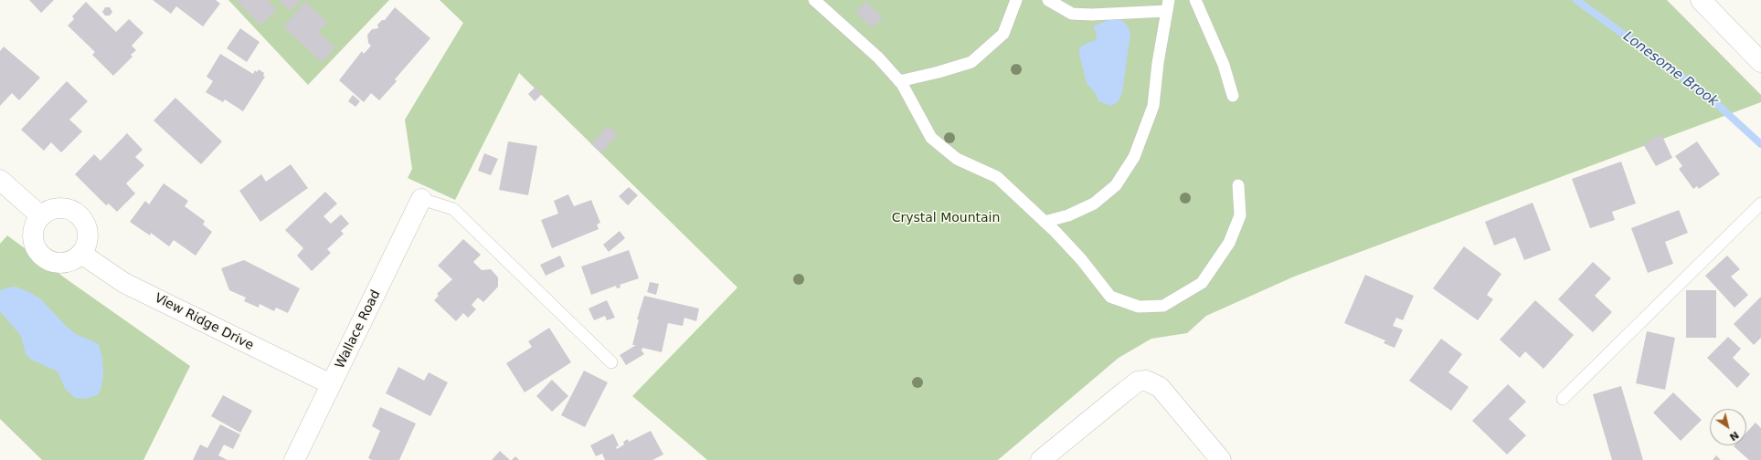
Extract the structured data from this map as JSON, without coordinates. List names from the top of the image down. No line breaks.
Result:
{"streets":{"street":["View Ridge Drive","Wallace Road"]},"crossings":[["View Ridge Drive","Wallace Road"]],"water":["Lonesome Brook"],"parks":["Crystal Mountain"],"north":"bottom right"}
